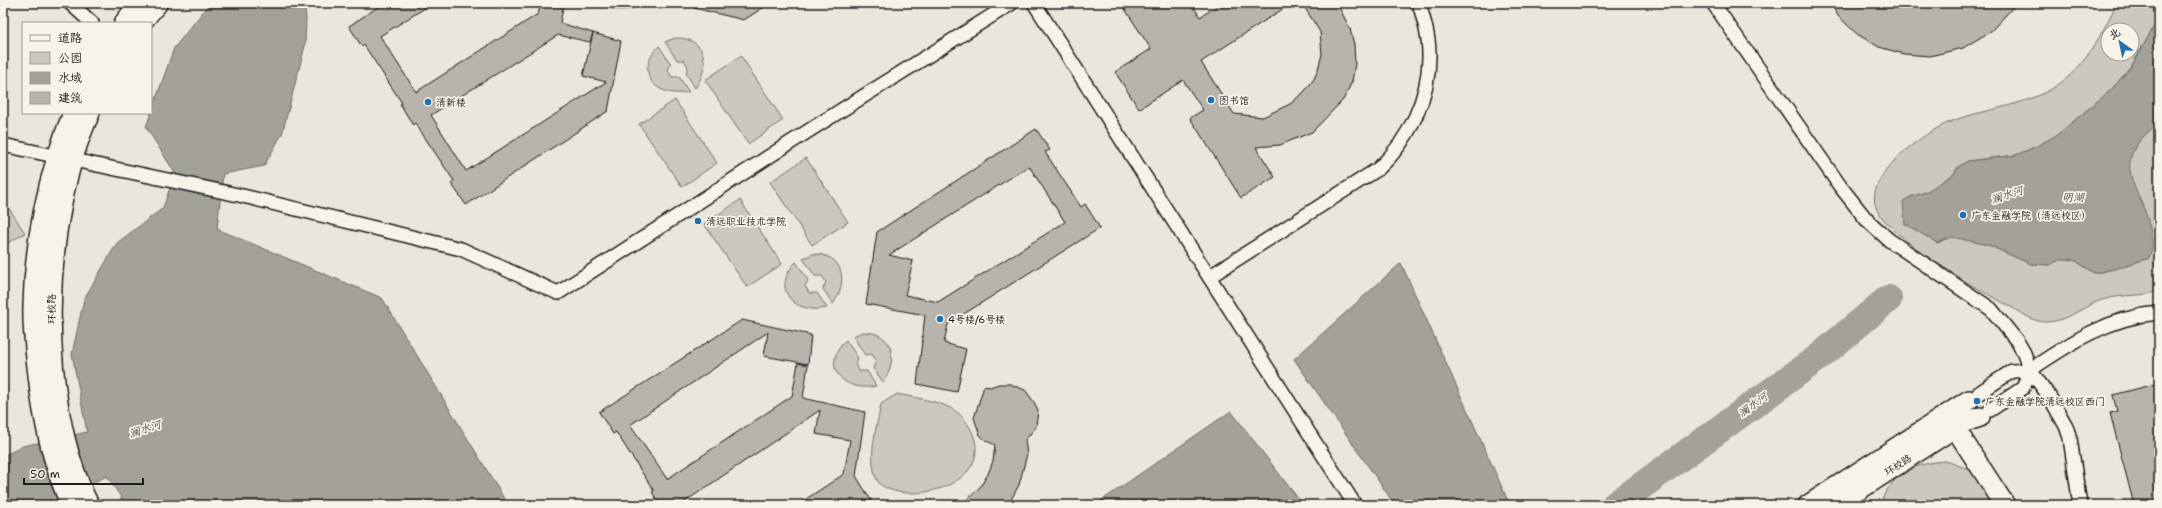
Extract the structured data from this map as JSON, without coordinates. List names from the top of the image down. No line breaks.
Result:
{"streets":{"street":["环校路"]},"water":["澜水河","明湖"],"places":["图书馆","清新楼","广东金融学院（清远校区）","清远职业技术学院","4号楼/6号楼","广东金融学院清远校区西门"],"legend":["道路","公园","水域","建筑"],"scale_bar":"50 m","north":"top left"}
